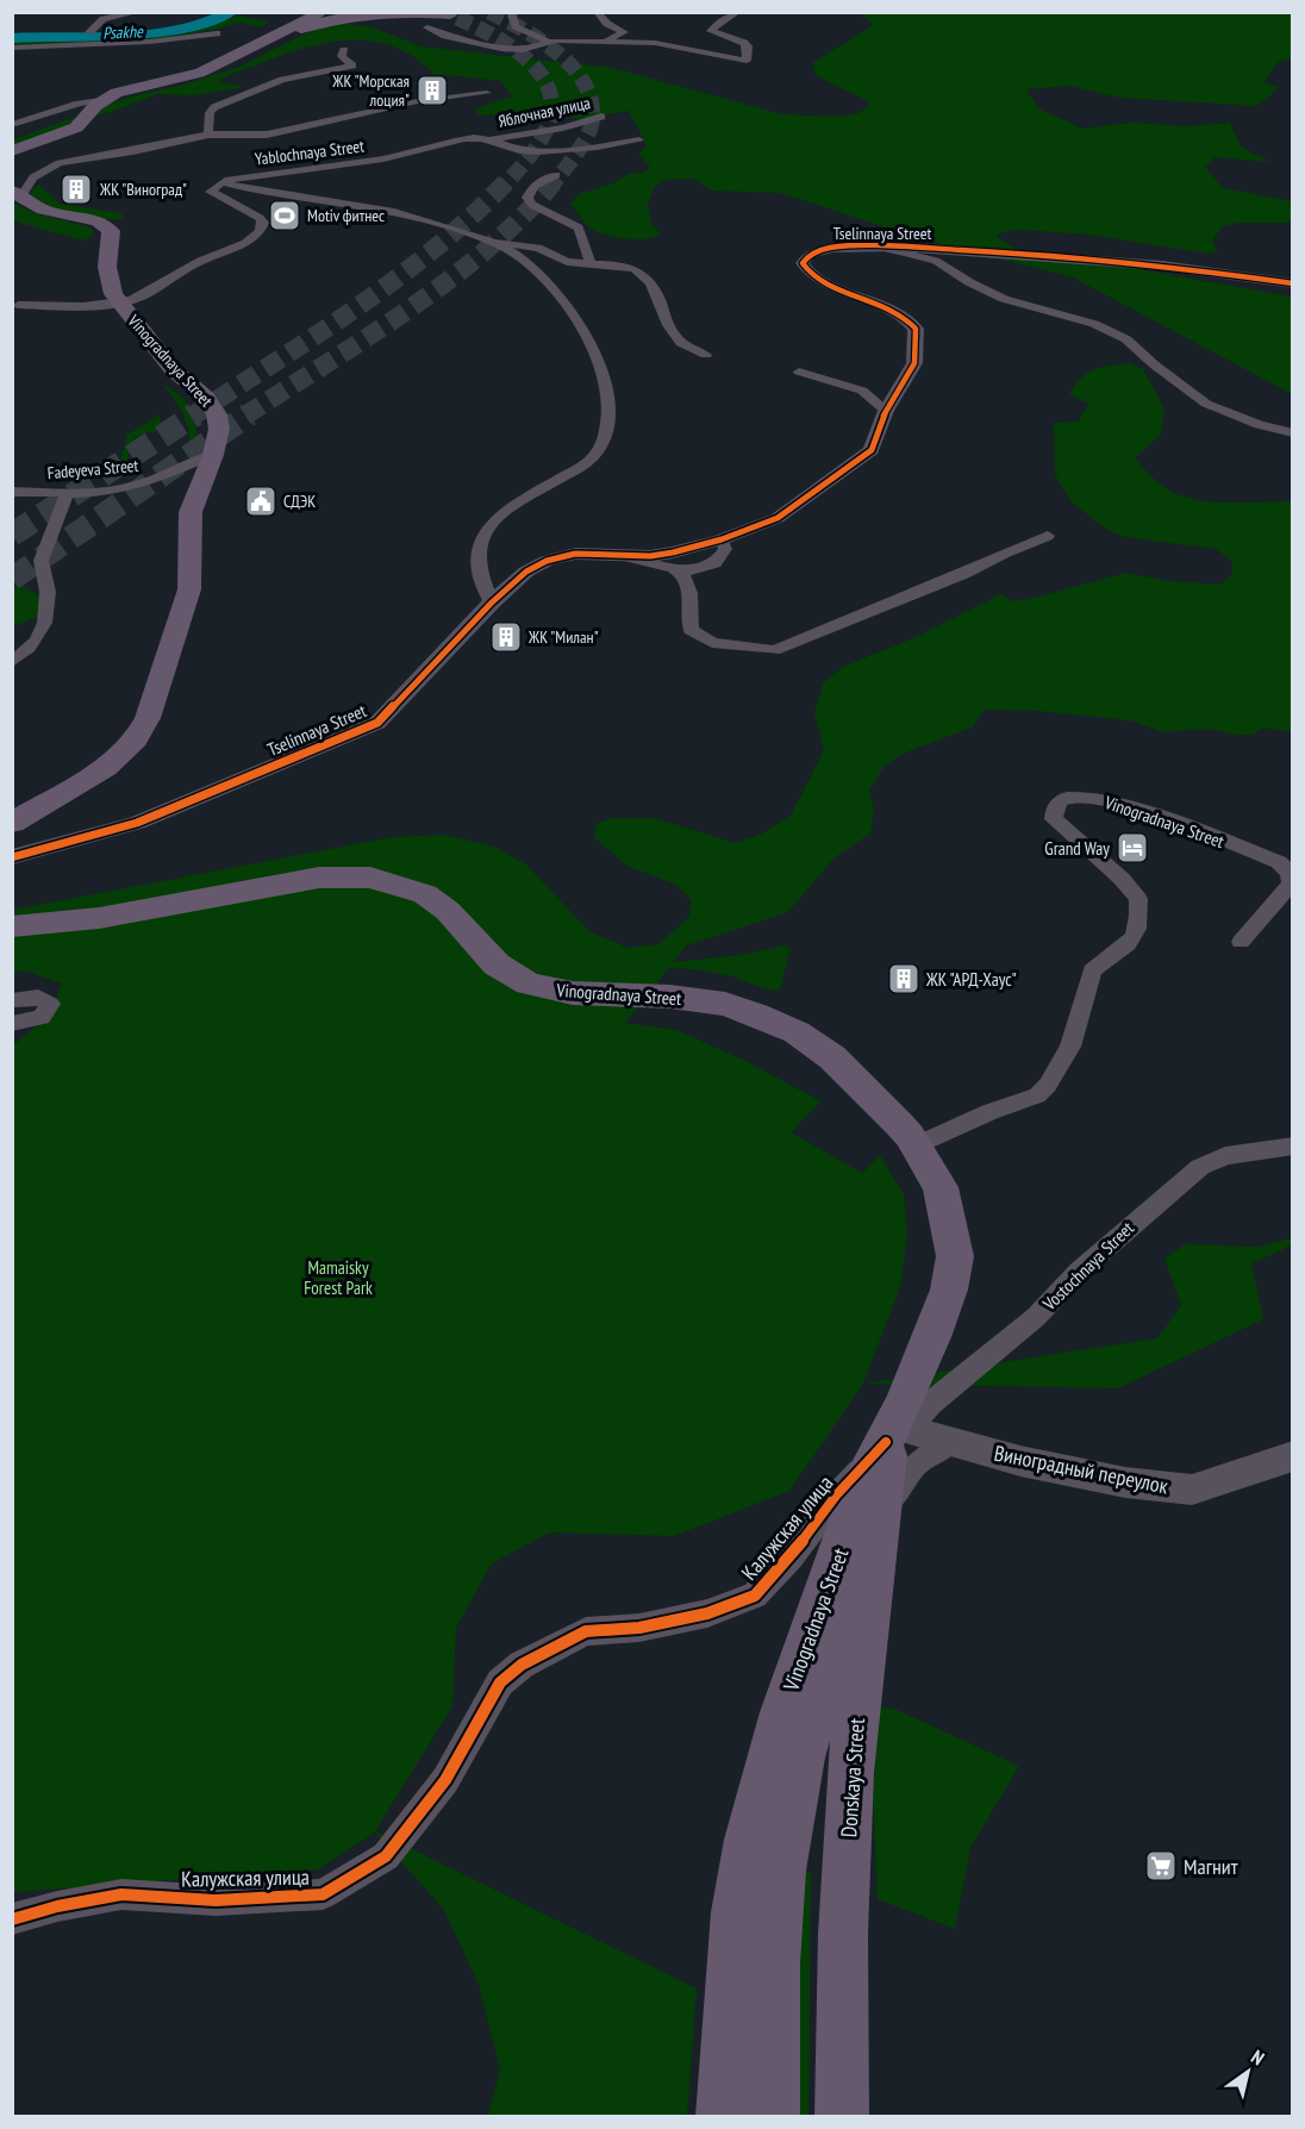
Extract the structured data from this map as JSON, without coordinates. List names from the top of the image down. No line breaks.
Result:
{"streets":{"main road":["Vinogradnaya Street","Donskaya Street"],"street":["Яблочная улица","Yablochnaya Street","Tselinnaya Street","Fadeyeva Street","Vostochnaya Street","Виноградный переулок","Калужская улица"]},"crossings":[["Яблочная улица","Yablochnaya Street"],["Yablochnaya Street","Vinogradnaya Street"],["Vinogradnaya Street","Fadeyeva Street"],["Vinogradnaya Street","Vostochnaya Street"],["Vinogradnaya Street","Виноградный переулок"],["Vinogradnaya Street","Калужская улица"],["Vinogradnaya Street","Donskaya Street"],["Vostochnaya Street","Виноградный переулок"],["Vostochnaya Street","Калужская улица"],["Vostochnaya Street","Donskaya Street"],["Виноградный переулок","Калужская улица"],["Виноградный переулок","Donskaya Street"],["Калужская улица","Donskaya Street"]],"water":["Psakhe"],"parks":["Mamaisky Forest Park"],"places":{"building":["ЖК \"Морская лоция\"","ЖК \"Виноград\"","ЖК \"Милан\"","ЖК \"АРД-Хаус\""],"sports":["Motiv фитнес"],"public building":["СДЭК"],"hotel":["Grand Way"],"supermarket":["Магнит"]},"north":"top right"}
